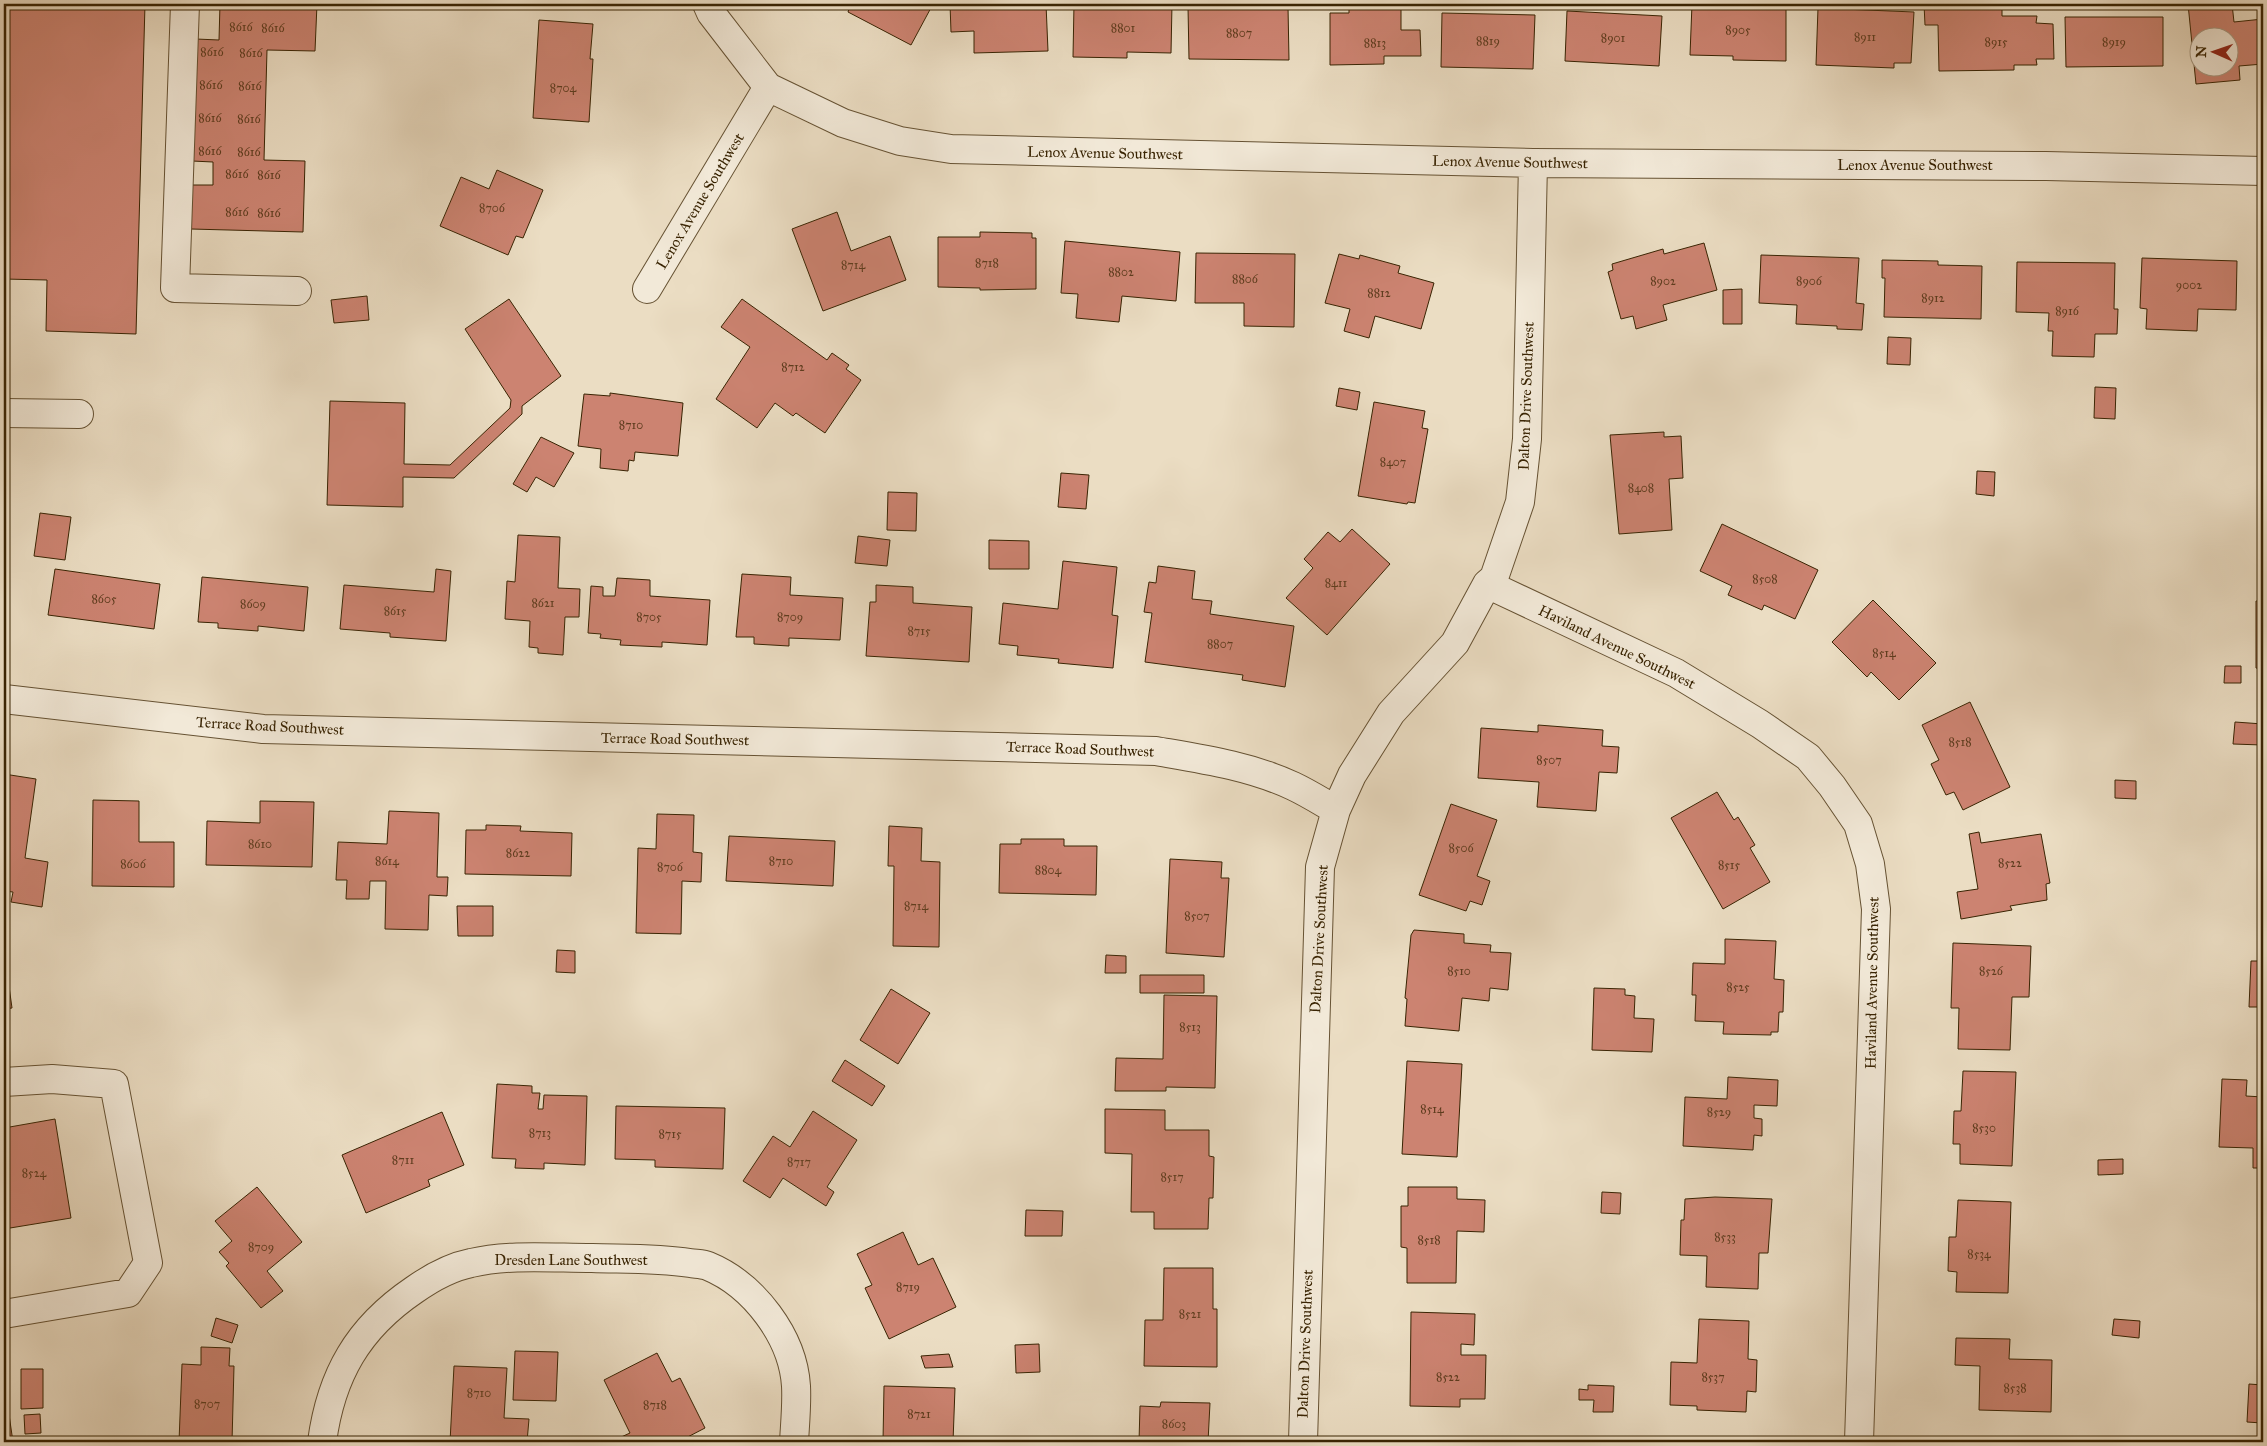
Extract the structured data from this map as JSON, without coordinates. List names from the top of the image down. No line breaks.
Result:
{"streets":{"street":["Lenox Avenue Southwest","Dalton Drive Southwest","Haviland Avenue Southwest","Terrace Road Southwest","Dresden Lane Southwest"]},"crossings":[["Lenox Avenue Southwest","Dalton Drive Southwest"],["Dalton Drive Southwest","Haviland Avenue Southwest"],["Dalton Drive Southwest","Terrace Road Southwest"]],"house_numbers":["8616","8616","8801","8905","8807","8911","8901","8819","8915","8919","8813","8616","8616","8616","8616","8704","8616","8616","8616","8616","8616","8616","8706","8616","8616","8718","8714","8802","8806","8902","8906","9002","8812","8912","8916","8712","8710","8407","8408","8508","8411","8605","8621","8609","8615","8705","8709","8715","8807","8514","8518","8507","8610","8506","8622","8614","8710","8522","8606","8515","8706","8804","8714","8507","8510","8526","8525","8513","8514","8529","8530","8713","8715","8711","8717","8524","8517","8533","8518","8709","8534","8719","8521","8522","8537","8538","8710","8707","8718","8721","8603"],"north":"left"}
